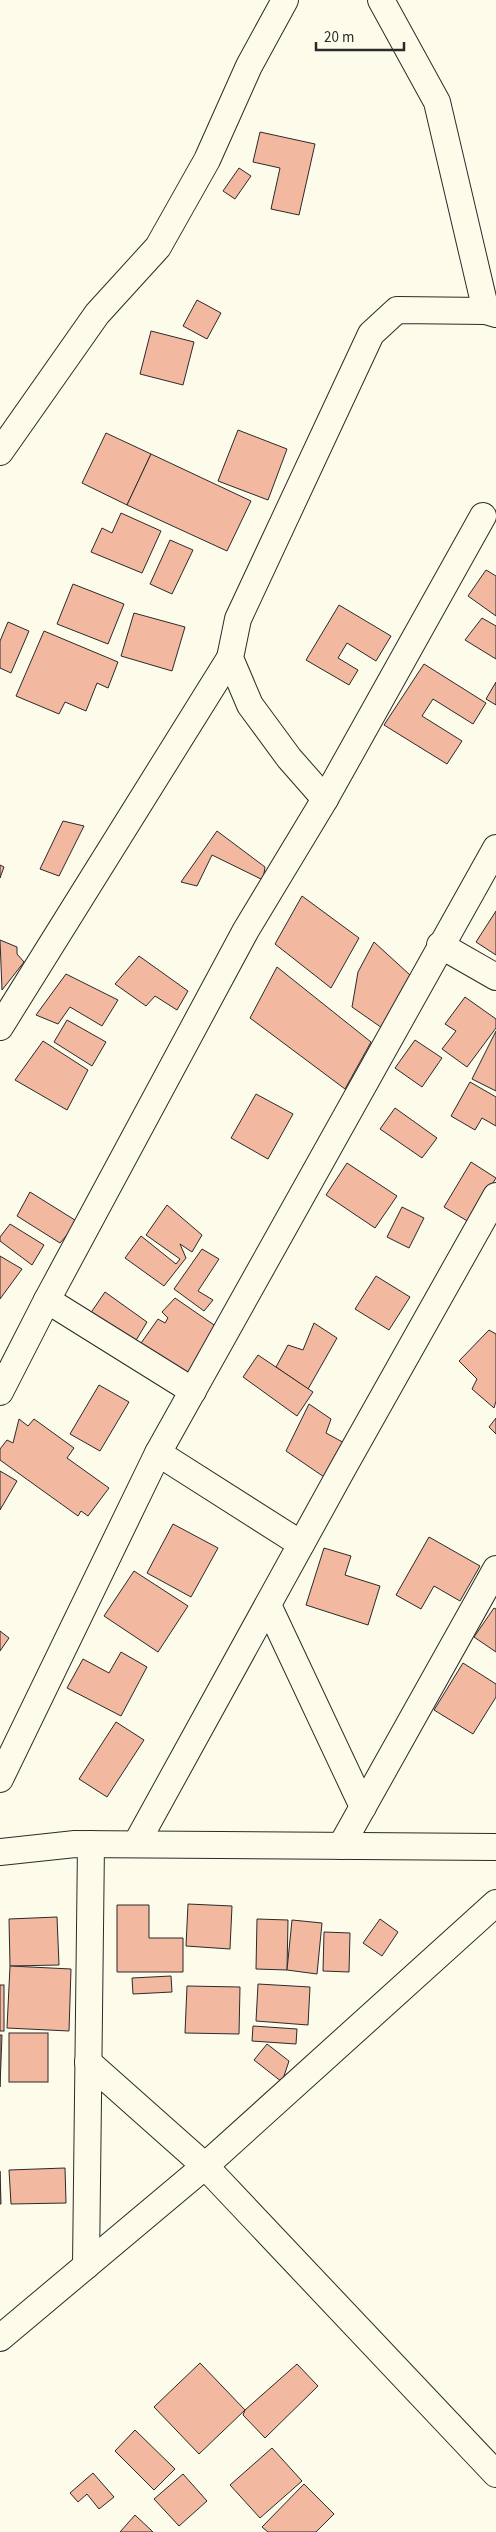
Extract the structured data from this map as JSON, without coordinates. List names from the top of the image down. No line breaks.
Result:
{"scale_bar":"20 m"}
